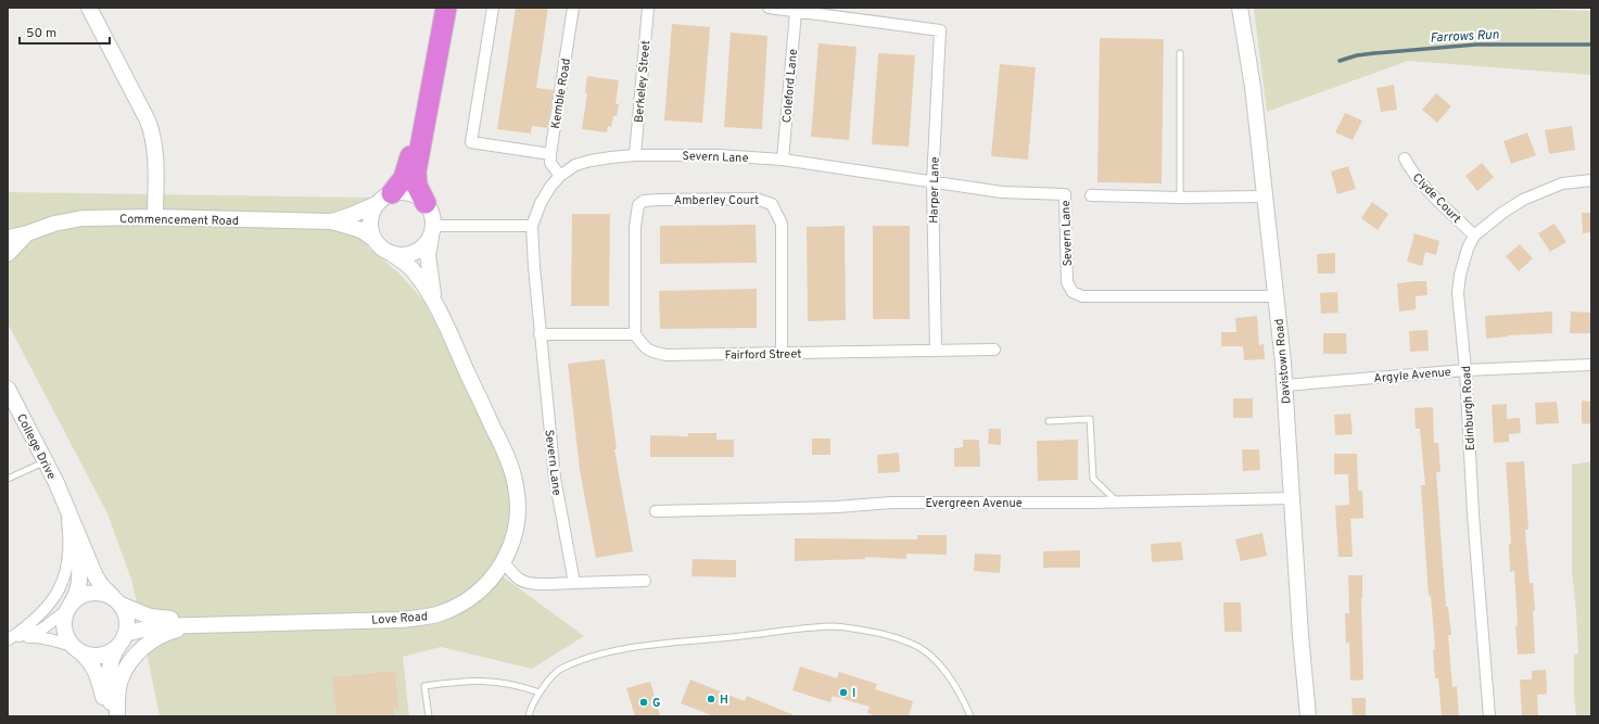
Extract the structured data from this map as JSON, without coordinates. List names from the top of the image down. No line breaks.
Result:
{"streets":{"street":["Berkeley Street","Coleford Lane","Kemble Road","Severn Lane","Harper Lane","Clyde Court","Amberley Court","Commencement Road","Fairford Street","Davistown Road","Argyle Avenue","Edinburgh Road","College Drive","Evergreen Avenue","Love Road"]},"crossings":[["Berkeley Street","Severn Lane"],["Coleford Lane","Severn Lane"],["Coleford Lane","Harper Lane"],["Severn Lane","Harper Lane"],["Severn Lane","Davistown Road"],["Harper Lane","Fairford Street"],["Clyde Court","Edinburgh Road"],["Amberley Court","Fairford Street"],["Commencement Road","Love Road"],["Davistown Road","Argyle Avenue"],["Davistown Road","Evergreen Avenue"],["Argyle Avenue","Edinburgh Road"],["College Drive","Love Road"]],"water":["Farrows Run"],"places":["I","H","G"],"scale_bar":"50 m"}
